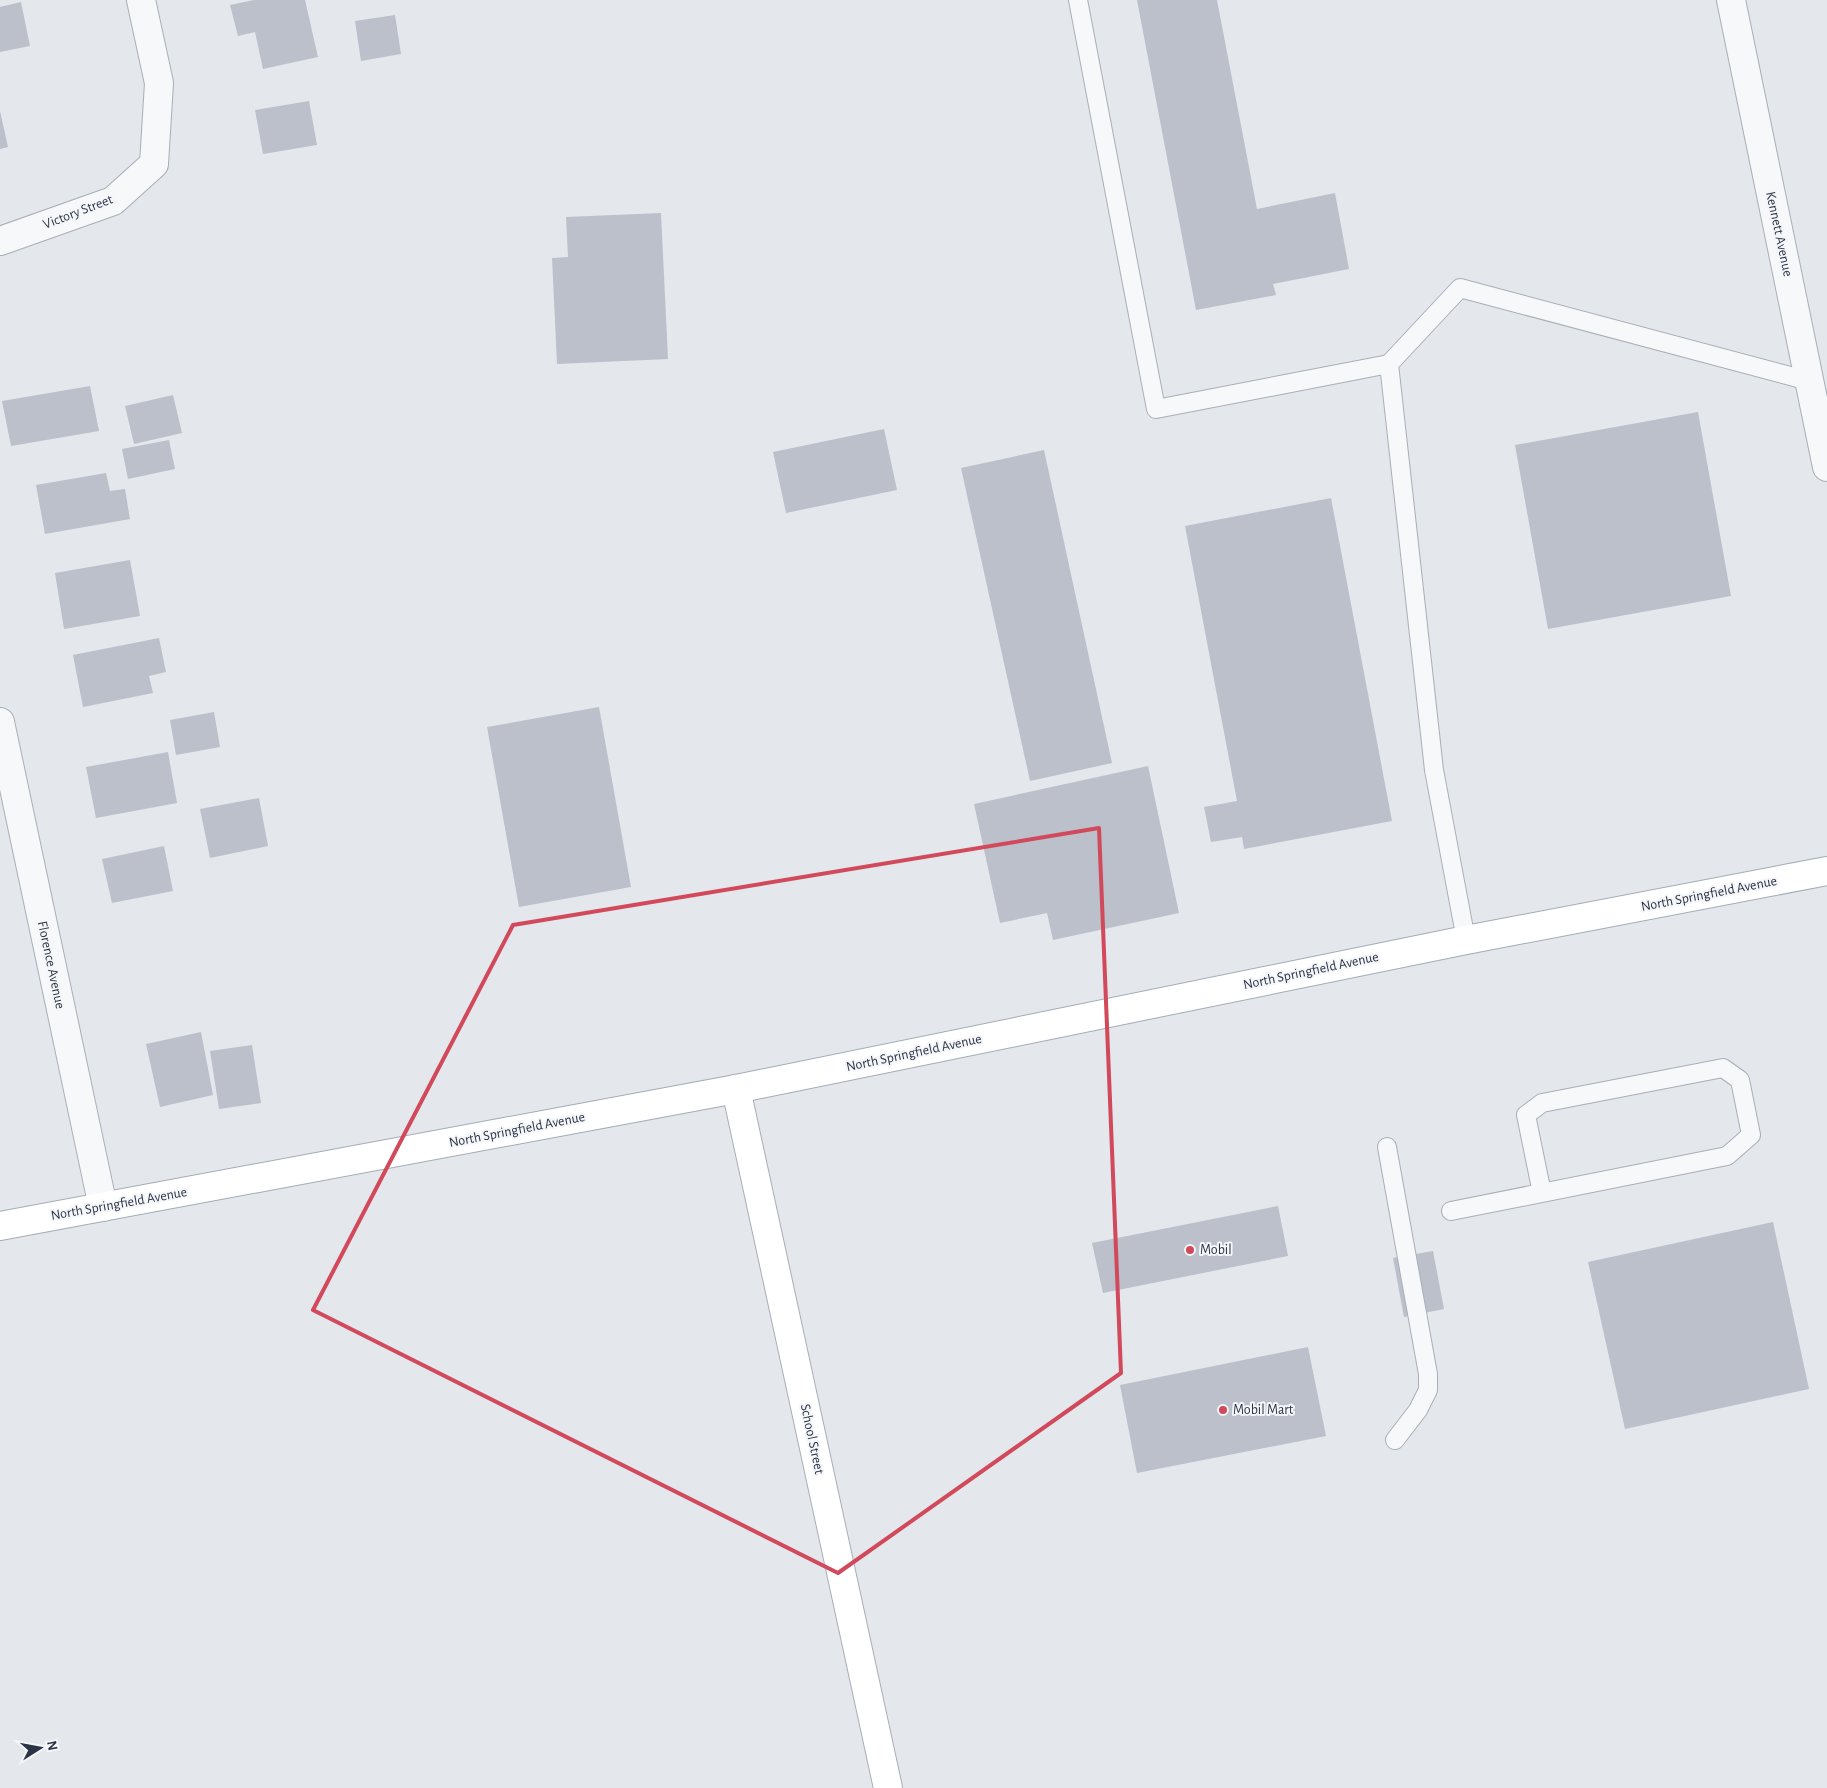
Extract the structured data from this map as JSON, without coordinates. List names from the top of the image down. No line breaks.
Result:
{"streets":{"main road":["North Springfield Avenue","School Street"],"street":["Victory Street","Kennett Avenue","Florence Avenue"]},"crossings":[["North Springfield Avenue","Florence Avenue"],["North Springfield Avenue","School Street"]],"places":["Mobil","Mobil Mart"],"north":"right"}
